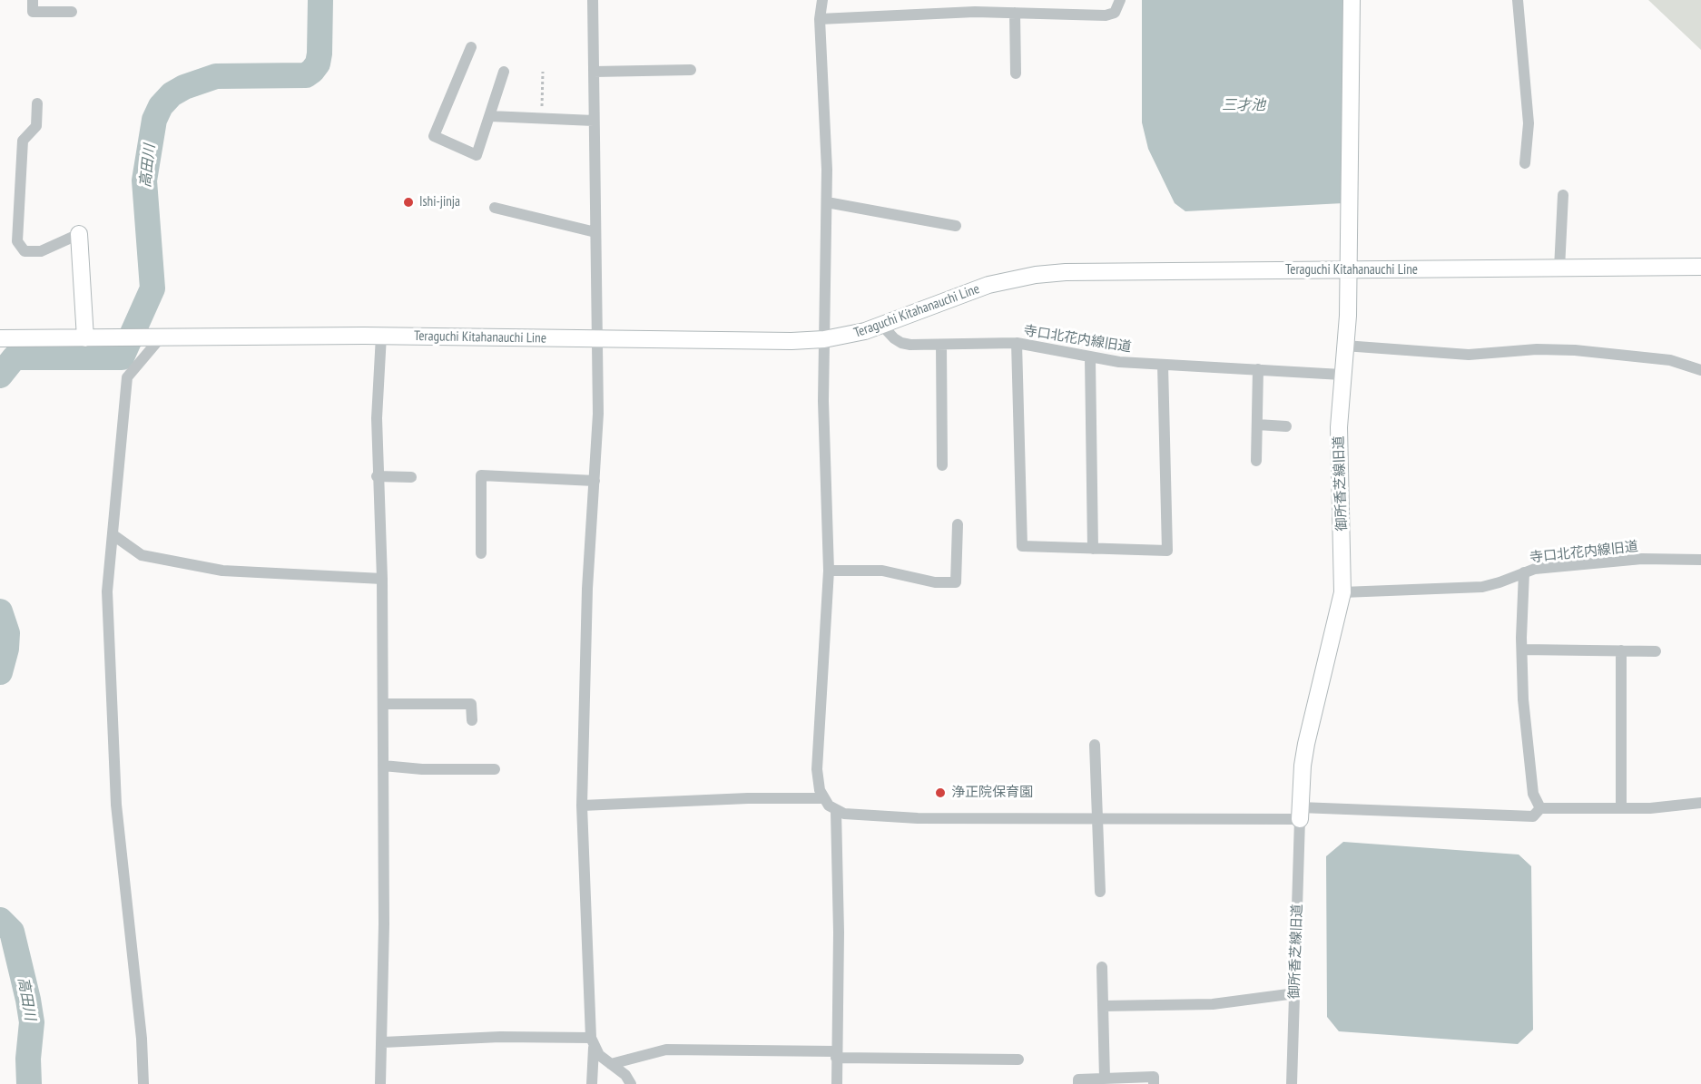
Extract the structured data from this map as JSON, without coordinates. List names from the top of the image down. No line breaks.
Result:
{"streets":{"main road":["Teraguchi Kitahanauchi Line","御所香芝線旧道"],"street":["寺口北花内線旧道"]},"crossings":[["Teraguchi Kitahanauchi Line","寺口北花内線旧道"],["Teraguchi Kitahanauchi Line","御所香芝線旧道"],["寺口北花内線旧道","御所香芝線旧道"]],"water":["三才池","高田川"],"places":["Ishi-jinja","浄正院保育園"]}
